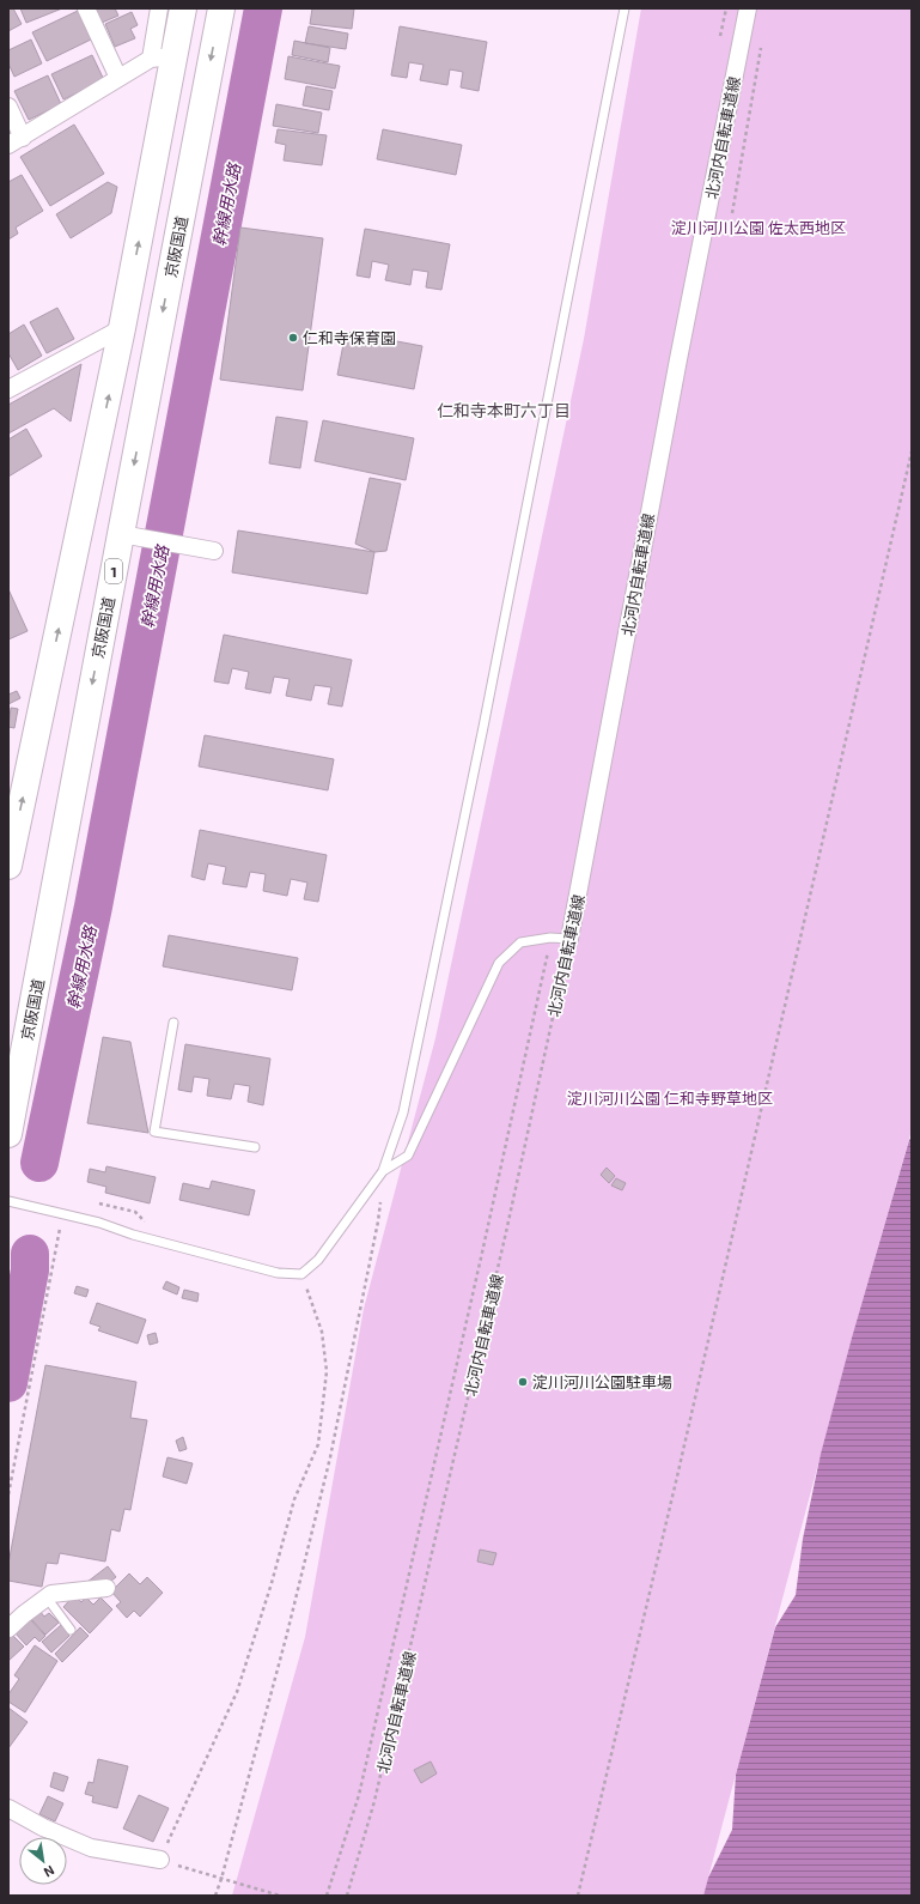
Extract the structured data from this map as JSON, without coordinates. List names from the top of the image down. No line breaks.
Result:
{"streets":{"highway":["京阪国道","1"],"street":["北河内自転車道線"]},"districts":["仁和寺本町六丁目"],"water":["幹線用水路"],"parks":["淀川河川公園 佐太西地区","淀川河川公園 仁和寺野草地区"],"places":["仁和寺保育園","淀川河川公園駐車場"],"north":"bottom right"}
